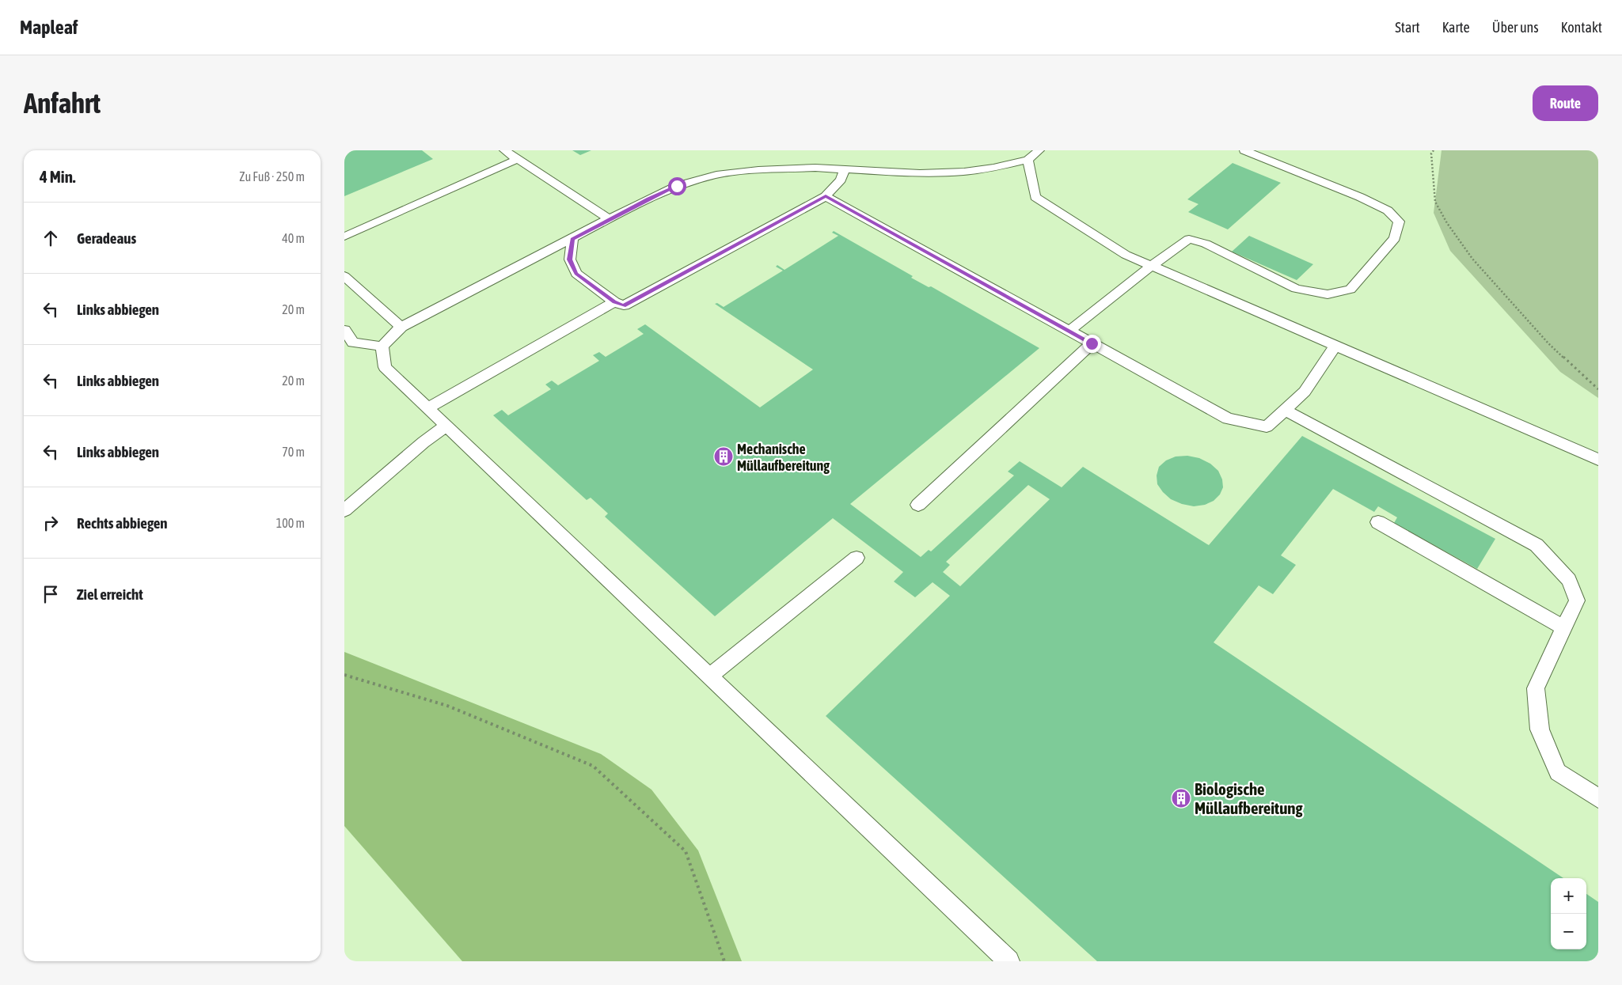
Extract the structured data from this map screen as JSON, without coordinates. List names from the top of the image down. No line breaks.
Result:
{"places":{"building":["Mechanische Müllaufbereitung","Biologische Müllaufbereitung"]},"page":{"header":"Mapleaf","nav":["Start","Karte","Über uns","Kontakt"],"buttons":"Route","title":"Anfahrt","heading":["4 Min.","Zu Fuß · 250 m"],"list":[["Geradeaus","40 m"],["Links abbiegen","20 m"],["Links abbiegen","20 m"],["Links abbiegen","70 m"],["Rechts abbiegen","100 m"],"Ziel erreicht"],"map_buttons":["+","−"]}}
